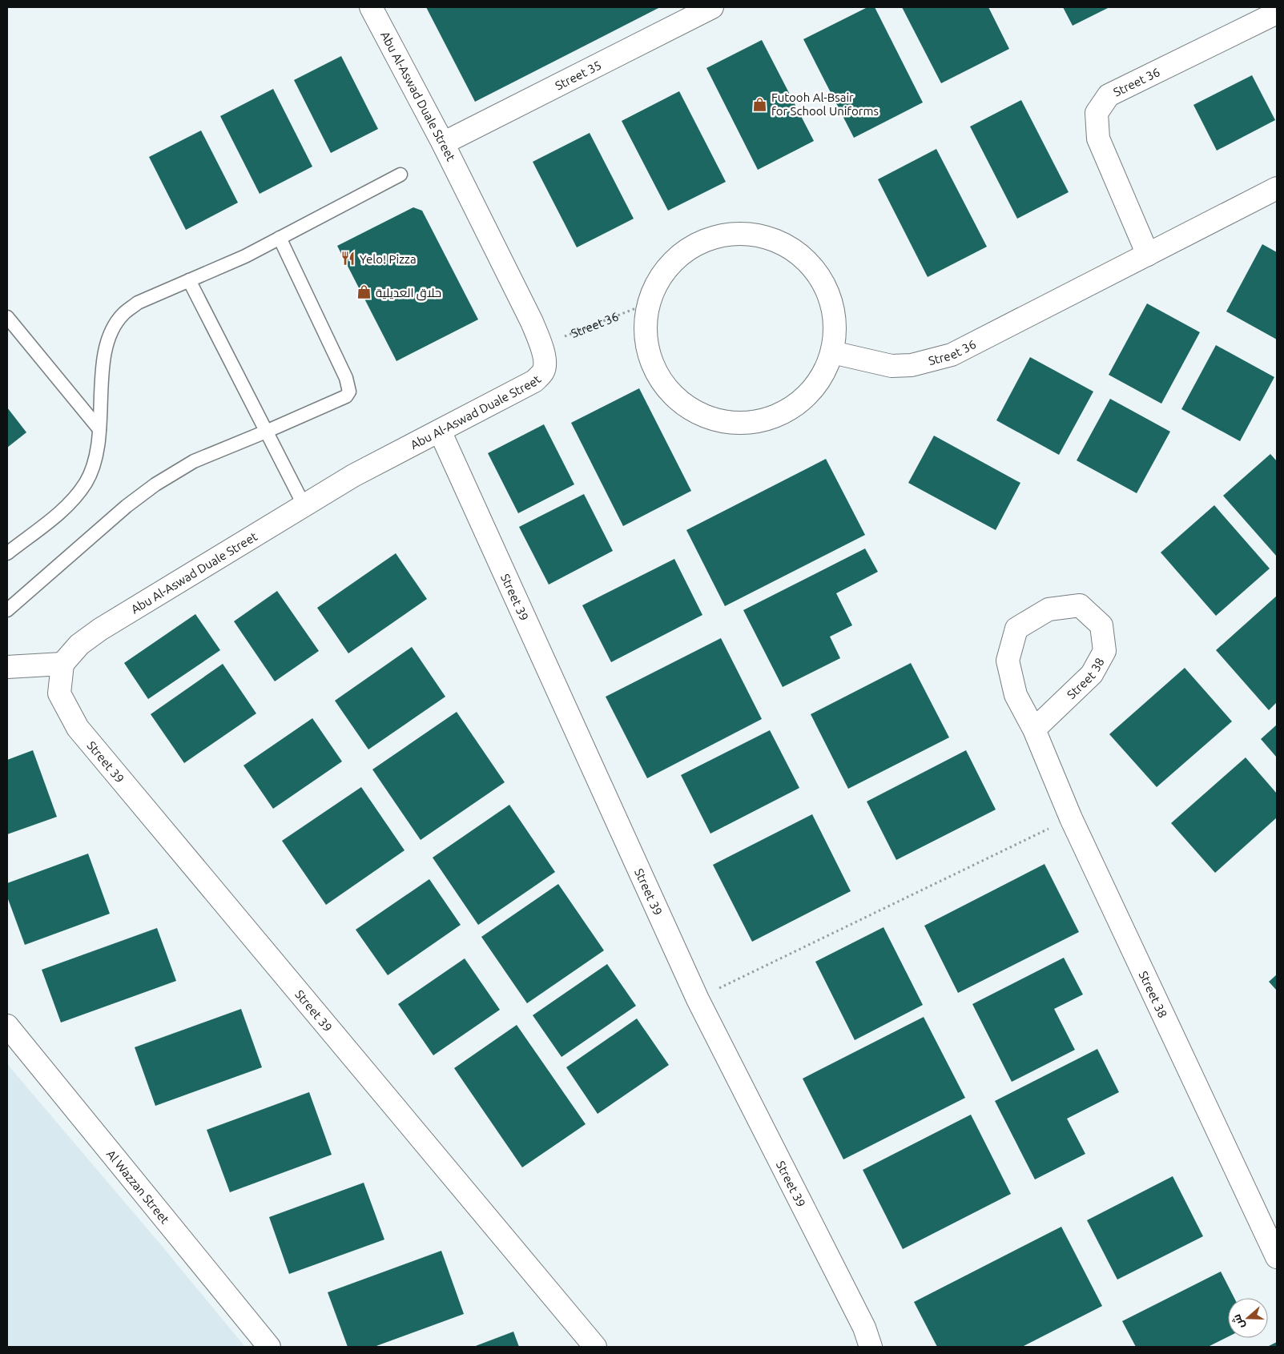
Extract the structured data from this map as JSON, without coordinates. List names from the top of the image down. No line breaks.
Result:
{"streets":{"street":["Street 35","Street 36","Abu Al-Aswad Duale Street","Street 39","Street 38","Al Wazzan Street"]},"crossings":[["Street 35","Abu Al-Aswad Duale Street"],["Street 36","Abu Al-Aswad Duale Street"],["Abu Al-Aswad Duale Street","Street 39"]],"places":{"shop":["Futooh Al-Bsair for School Uniforms","حلاق العديلية"],"restaurant":["Yelo! Pizza"]},"north":"left"}
